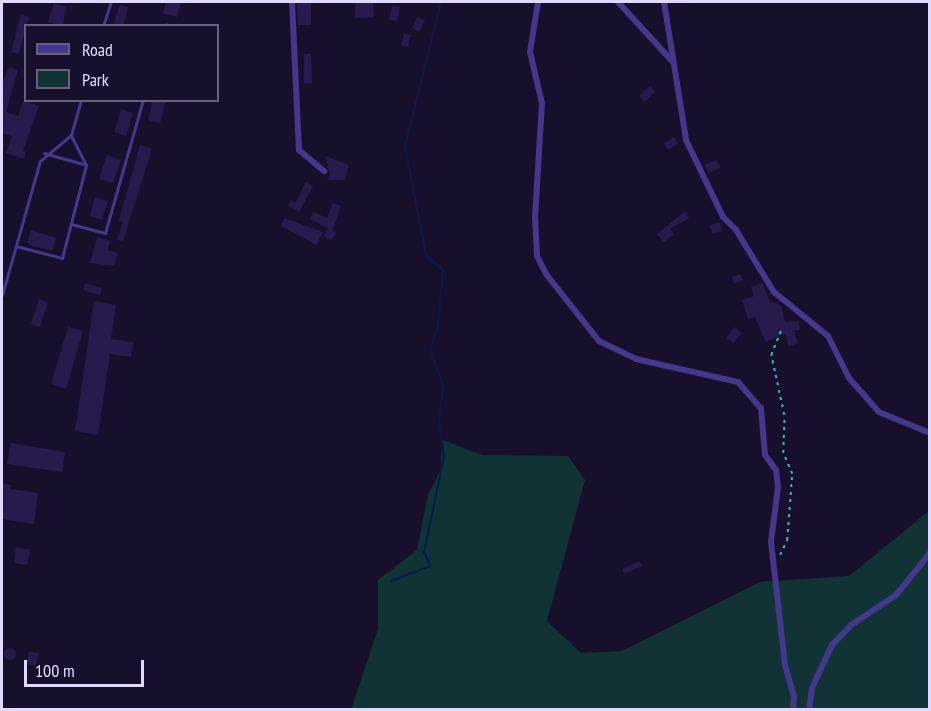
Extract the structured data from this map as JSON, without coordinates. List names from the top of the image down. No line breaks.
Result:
{"legend":["Road","Park"],"scale_bar":"100 m"}
